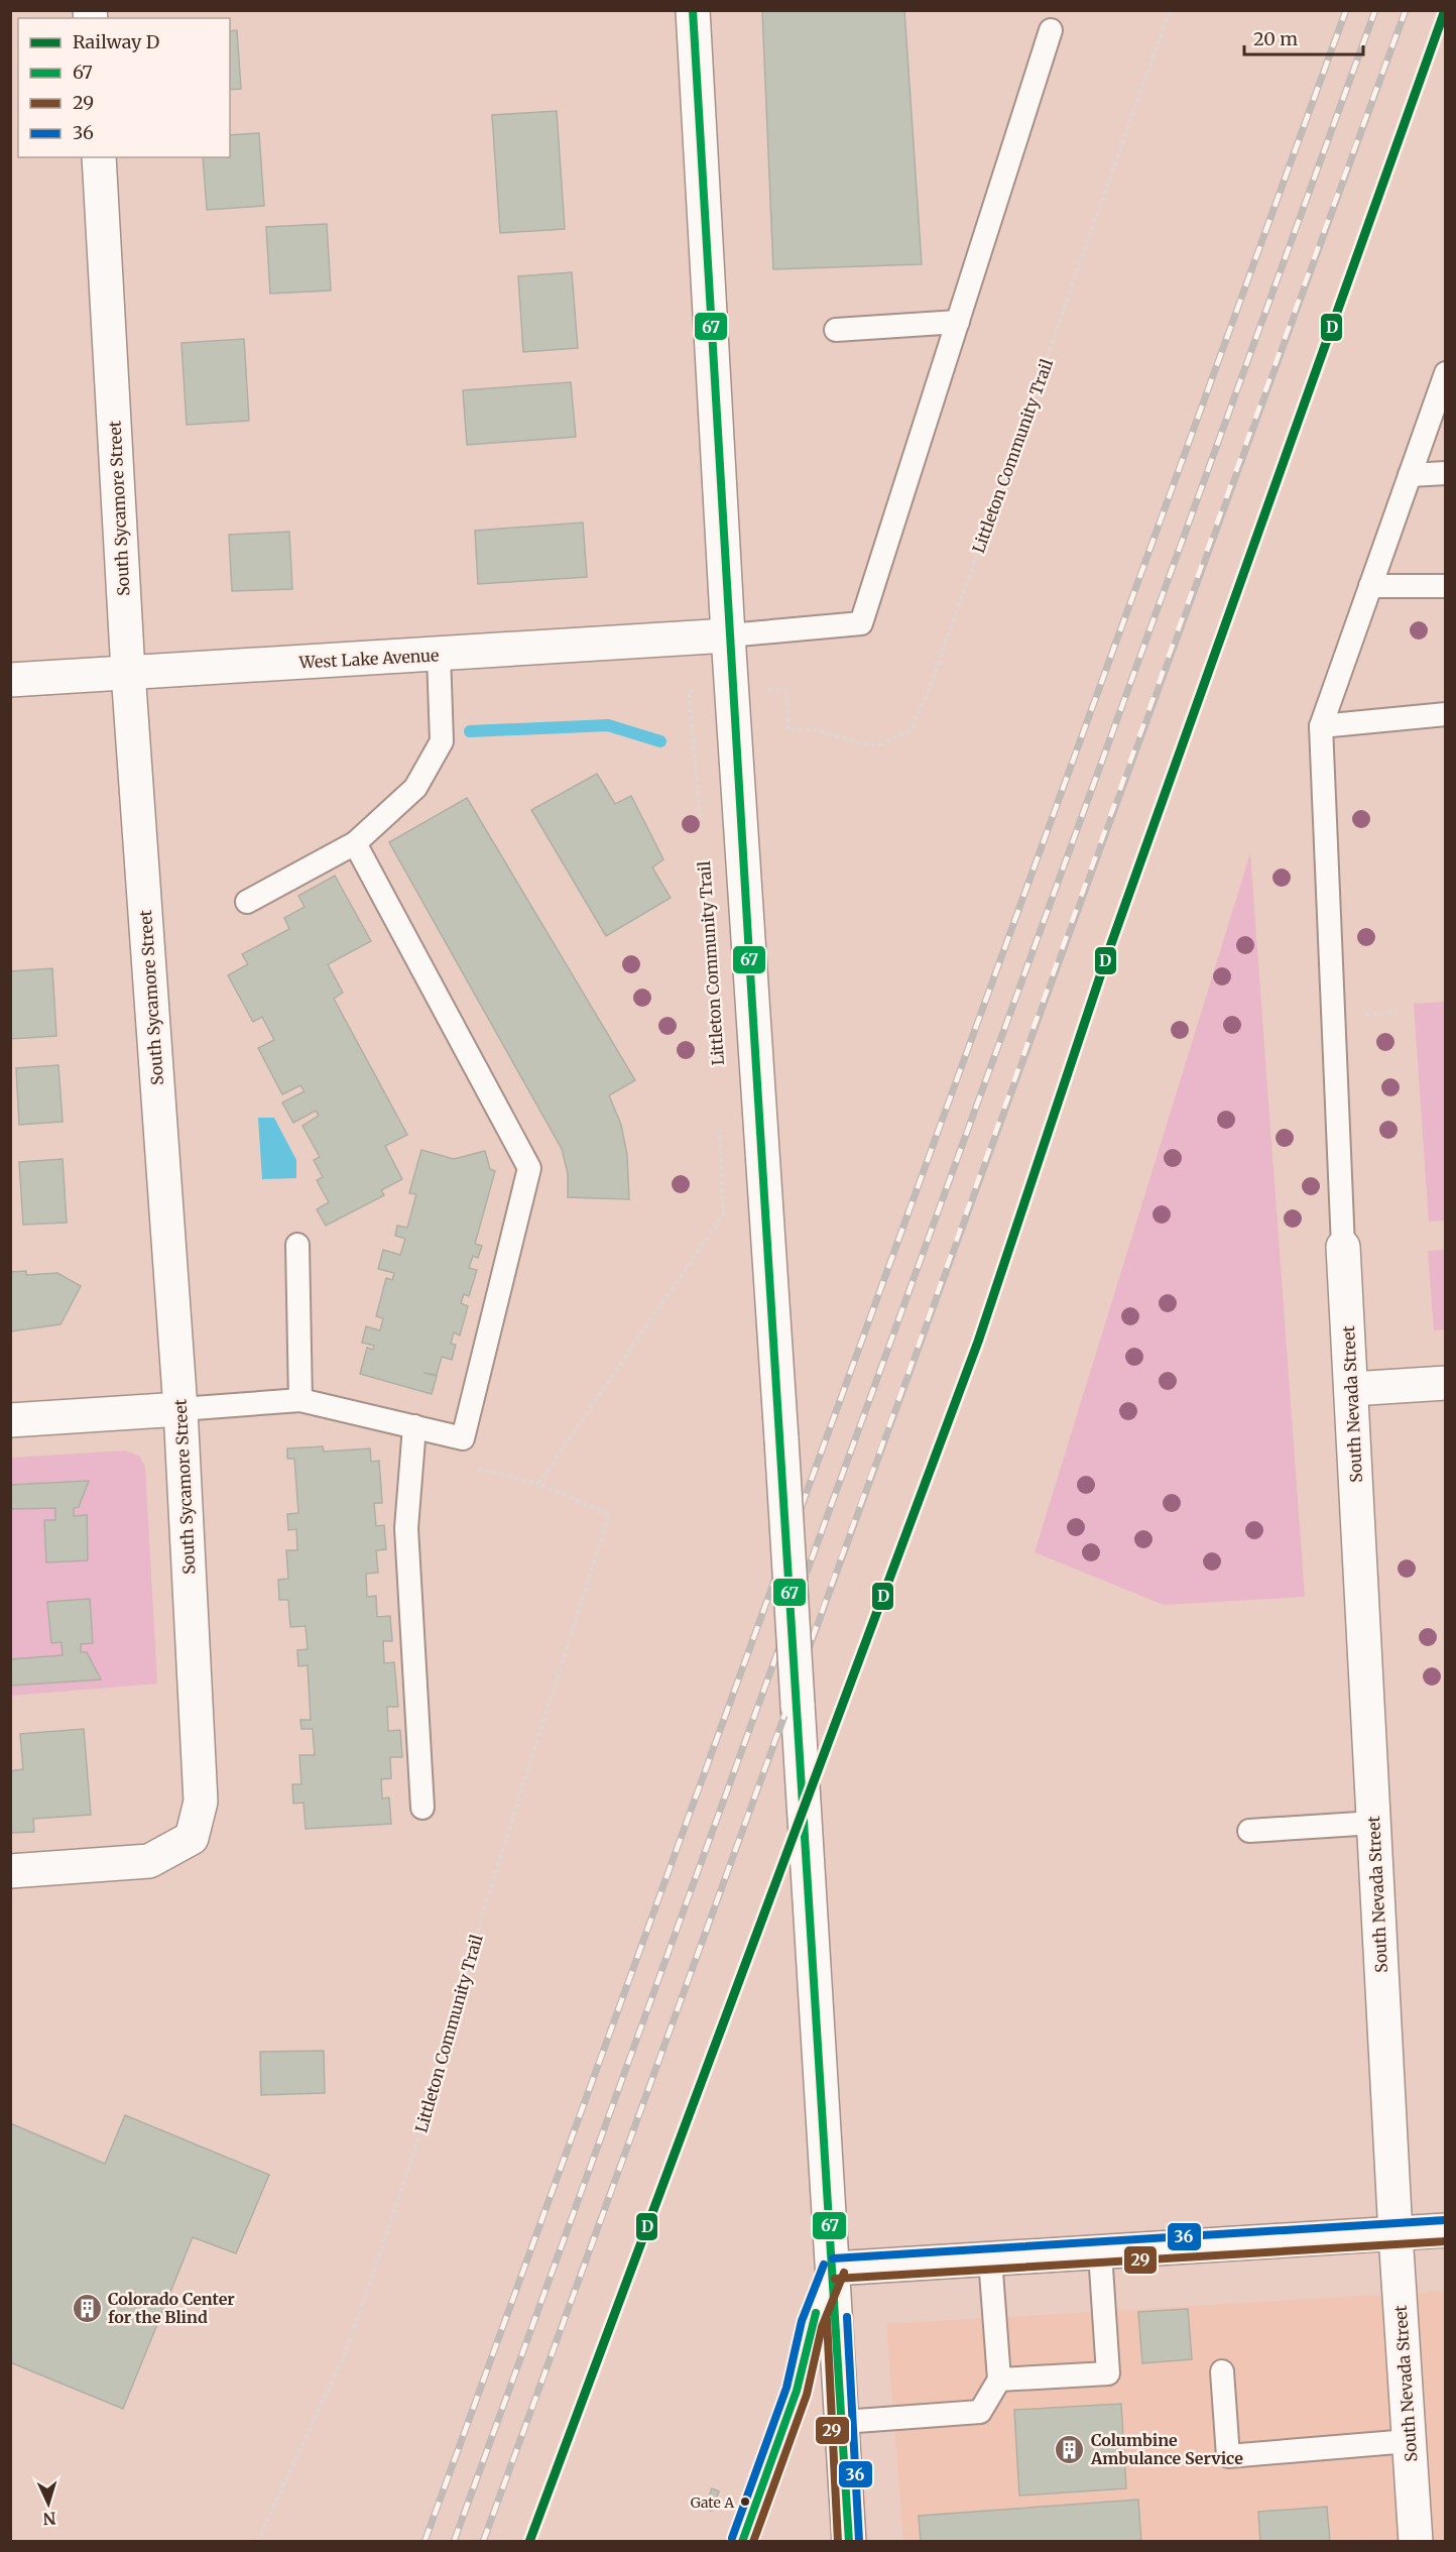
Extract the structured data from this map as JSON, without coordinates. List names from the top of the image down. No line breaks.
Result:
{"streets":{"street":["South Sycamore Street","West Lake Avenue","South Nevada Street"],"path":["Littleton Community Trail"]},"crossings":[["South Sycamore Street","West Lake Avenue"]],"places":{"building":["Colorado Center for the Blind","Columbine Ambulance Service"],"other":["Gate A"]},"lines":["rail line D","transit line 67","transit line 36","transit line 29"],"legend":["Railway D","67","29","36"],"scale_bar":"20 m","north":"bottom"}
